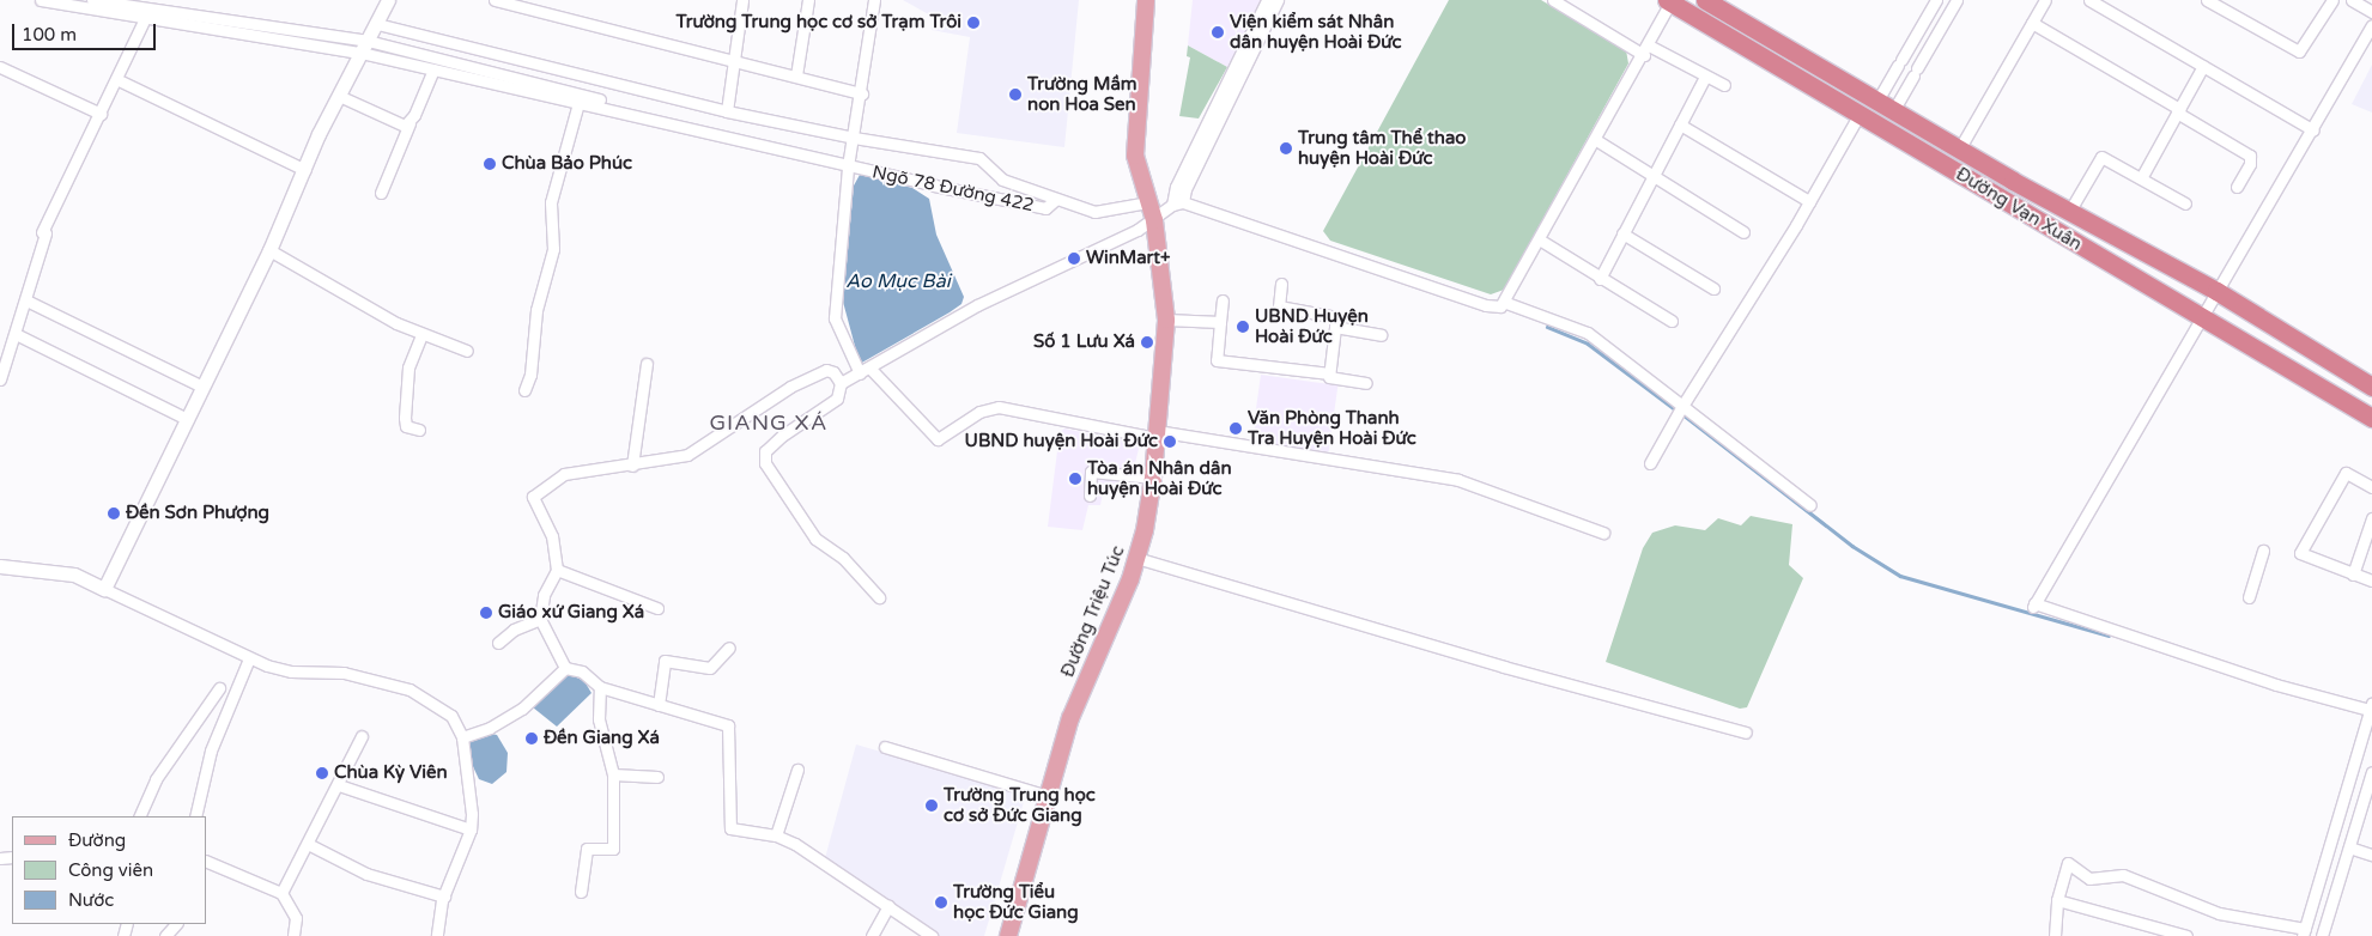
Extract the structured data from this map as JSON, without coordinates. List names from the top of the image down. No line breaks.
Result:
{"streets":{"highway":["Đường Vạn Xuân"],"main road":["Đường Triệu Túc"],"street":["Ngõ 78 Đường 422"]},"districts":["GIANG XÁ"],"water":["Ao Mục Bài"],"places":["Trường Trung học cơ sở Trạm Trôi","Viện kiểm sát Nhân dân huyện Hoài Đức","Trường Mầm non Hoa Sen","Trung tâm Thể thao huyện Hoài Đức","Chùa Bảo Phúc","WinMart+","UBND Huyện Hoài Đức","Số 1 Lưu Xá","Văn Phòng Thanh Tra Huyện Hoài Đức","UBND huyện Hoài Đức","Tòa án Nhân dân huyện Hoài Đức","Đền Sơn Phượng","Giáo xứ Giang Xá","Đền Giang Xá","Chùa Kỳ Viên","Trường Trung học cơ sở Đức Giang","Trường Tiểu học Đức Giang"],"legend":["Đường","Công viên","Nước"],"scale_bar":"100 m"}
